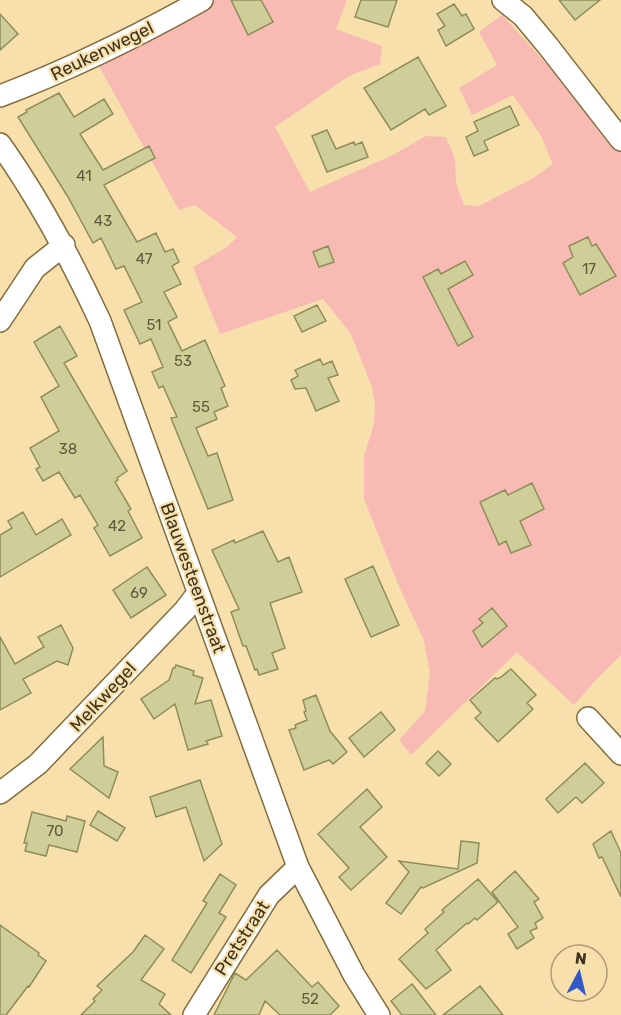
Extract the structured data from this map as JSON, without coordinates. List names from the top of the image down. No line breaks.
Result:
{"streets":{"street":["Reukenwegel","Blauwesteenstraat","Melkwegel","Pretstraat"]},"crossings":[["Blauwesteenstraat","Melkwegel"],["Blauwesteenstraat","Pretstraat"]],"house_numbers":["41","43","47","17","51","53","55","38","42","69","70","52"],"north":"top"}
